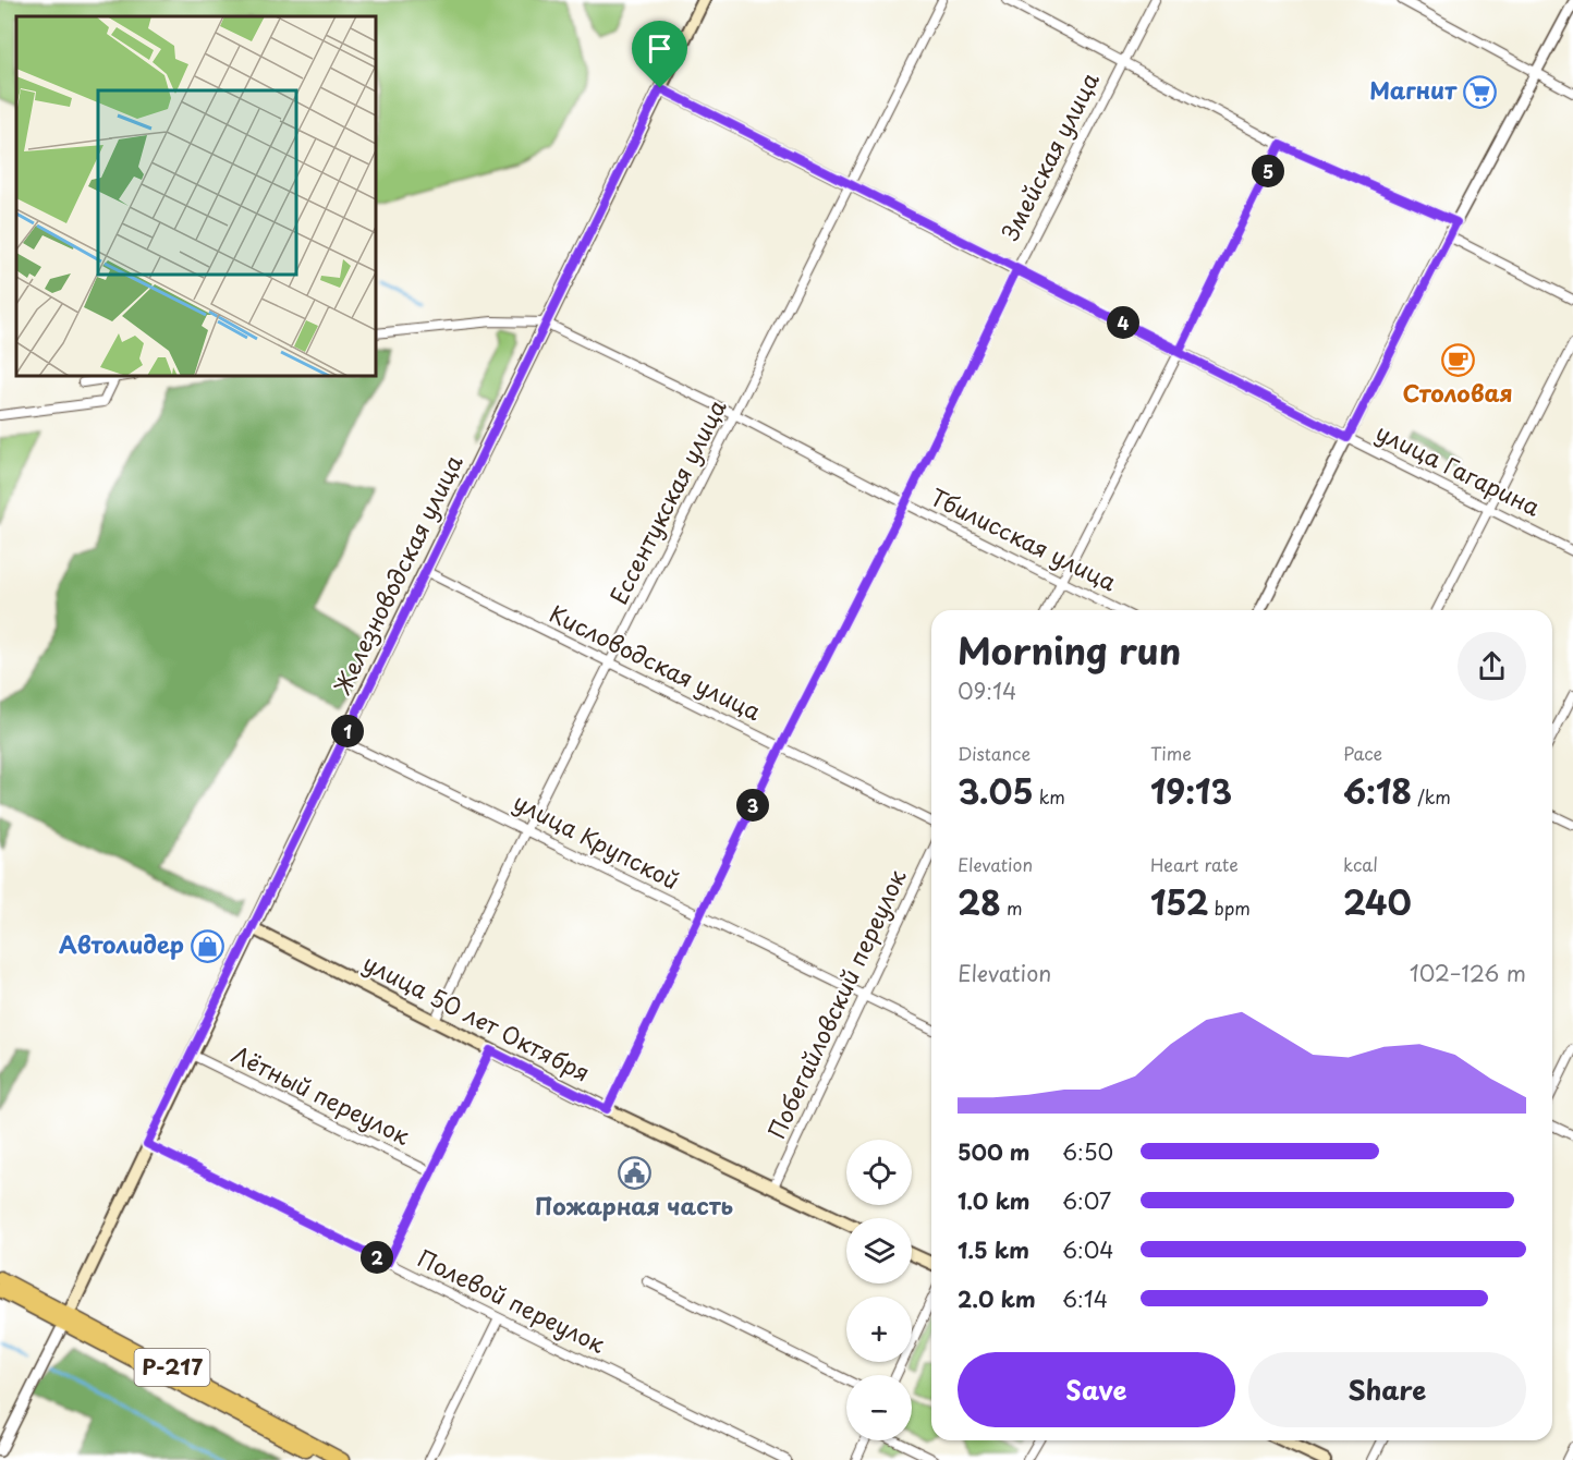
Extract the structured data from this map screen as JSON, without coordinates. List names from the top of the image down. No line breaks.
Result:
{"streets":{"highway":["Р-217"],"main road":["Железноводская улица","улица 50 лет Октября"],"street":["Змейская улица","улица Гагарина","Ессентукская улица","Тбилисская улица","Кисловодская улица","улица Крупской","Побегайловский переулок","Лётный переулок","Полевой переулок"]},"crossings":[["Змейская улица","улица Гагарина"],["Змейская улица","Тбилисская улица"],["Змейская улица","Кисловодская улица"],["Змейская улица","улица Крупской"],["Змейская улица","улица 50 лет Октября"],["улица Гагарина","Ессентукская улица"],["улица Гагарина","Железноводская улица"],["Ессентукская улица","Тбилисская улица"],["Ессентукская улица","Кисловодская улица"],["Ессентукская улица","улица Крупской"],["Ессентукская улица","улица 50 лет Октября"],["Тбилисская улица","Железноводская улица"],["Железноводская улица","Кисловодская улица"],["Железноводская улица","улица Крупской"],["Железноводская улица","улица 50 лет Октября"],["Железноводская улица","Лётный переулок"],["Железноводская улица","Полевой переулок"],["Железноводская улица","Р-217"],["улица Крупской","Побегайловский переулок"],["Побегайловский переулок","улица 50 лет Октября"]],"places":{"supermarket":["Магнит"],"cafe":["Столовая"],"shop":["Автолидер"],"public building":["Пожарная часть"]},"page":{"pins":["5","4","1","3","2"],"heading":["Morning run","09:14"],"stats":[["Distance","3.05 km"],["Time","19:13"],["Pace","6:18 /km"],["Elevation","28 m"],["Heart rate","152 bpm"],["kcal","240"]],"chart":["Elevation","102–126 m"],"list":[{"name":"500 m","note":"6:50"},{"name":"1.0 km","note":"6:07"},{"name":"1.5 km","note":"6:04"},{"name":"2.0 km","note":"6:14"}],"map_buttons":["+","−"],"buttons":["Save","Share"]}}
